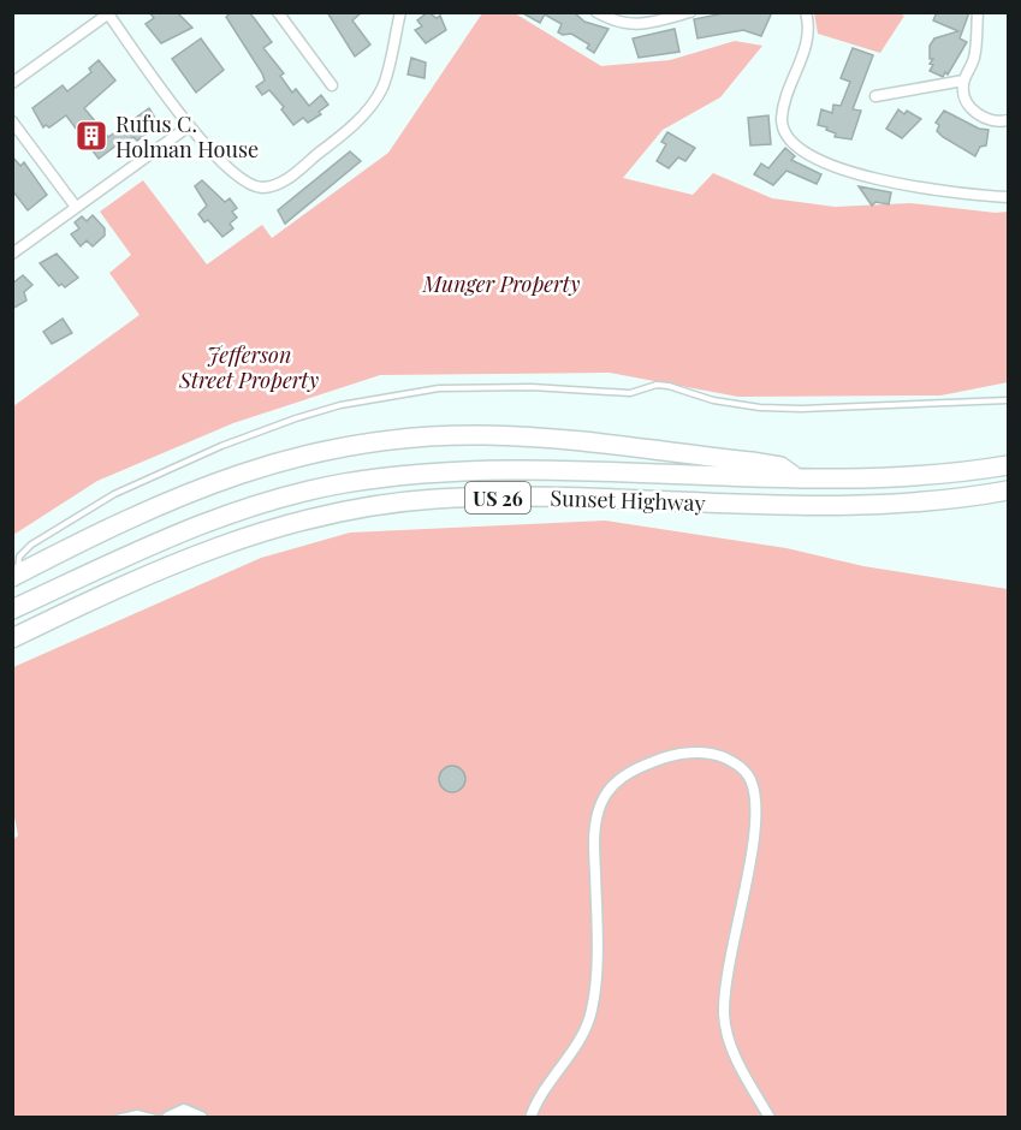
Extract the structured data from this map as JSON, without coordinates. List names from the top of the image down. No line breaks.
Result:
{"streets":{"highway":["US 26","Sunset Highway"]},"parks":["Munger Property","Jefferson Street Property"],"places":{"building":["Rufus C. Holman House"]}}
